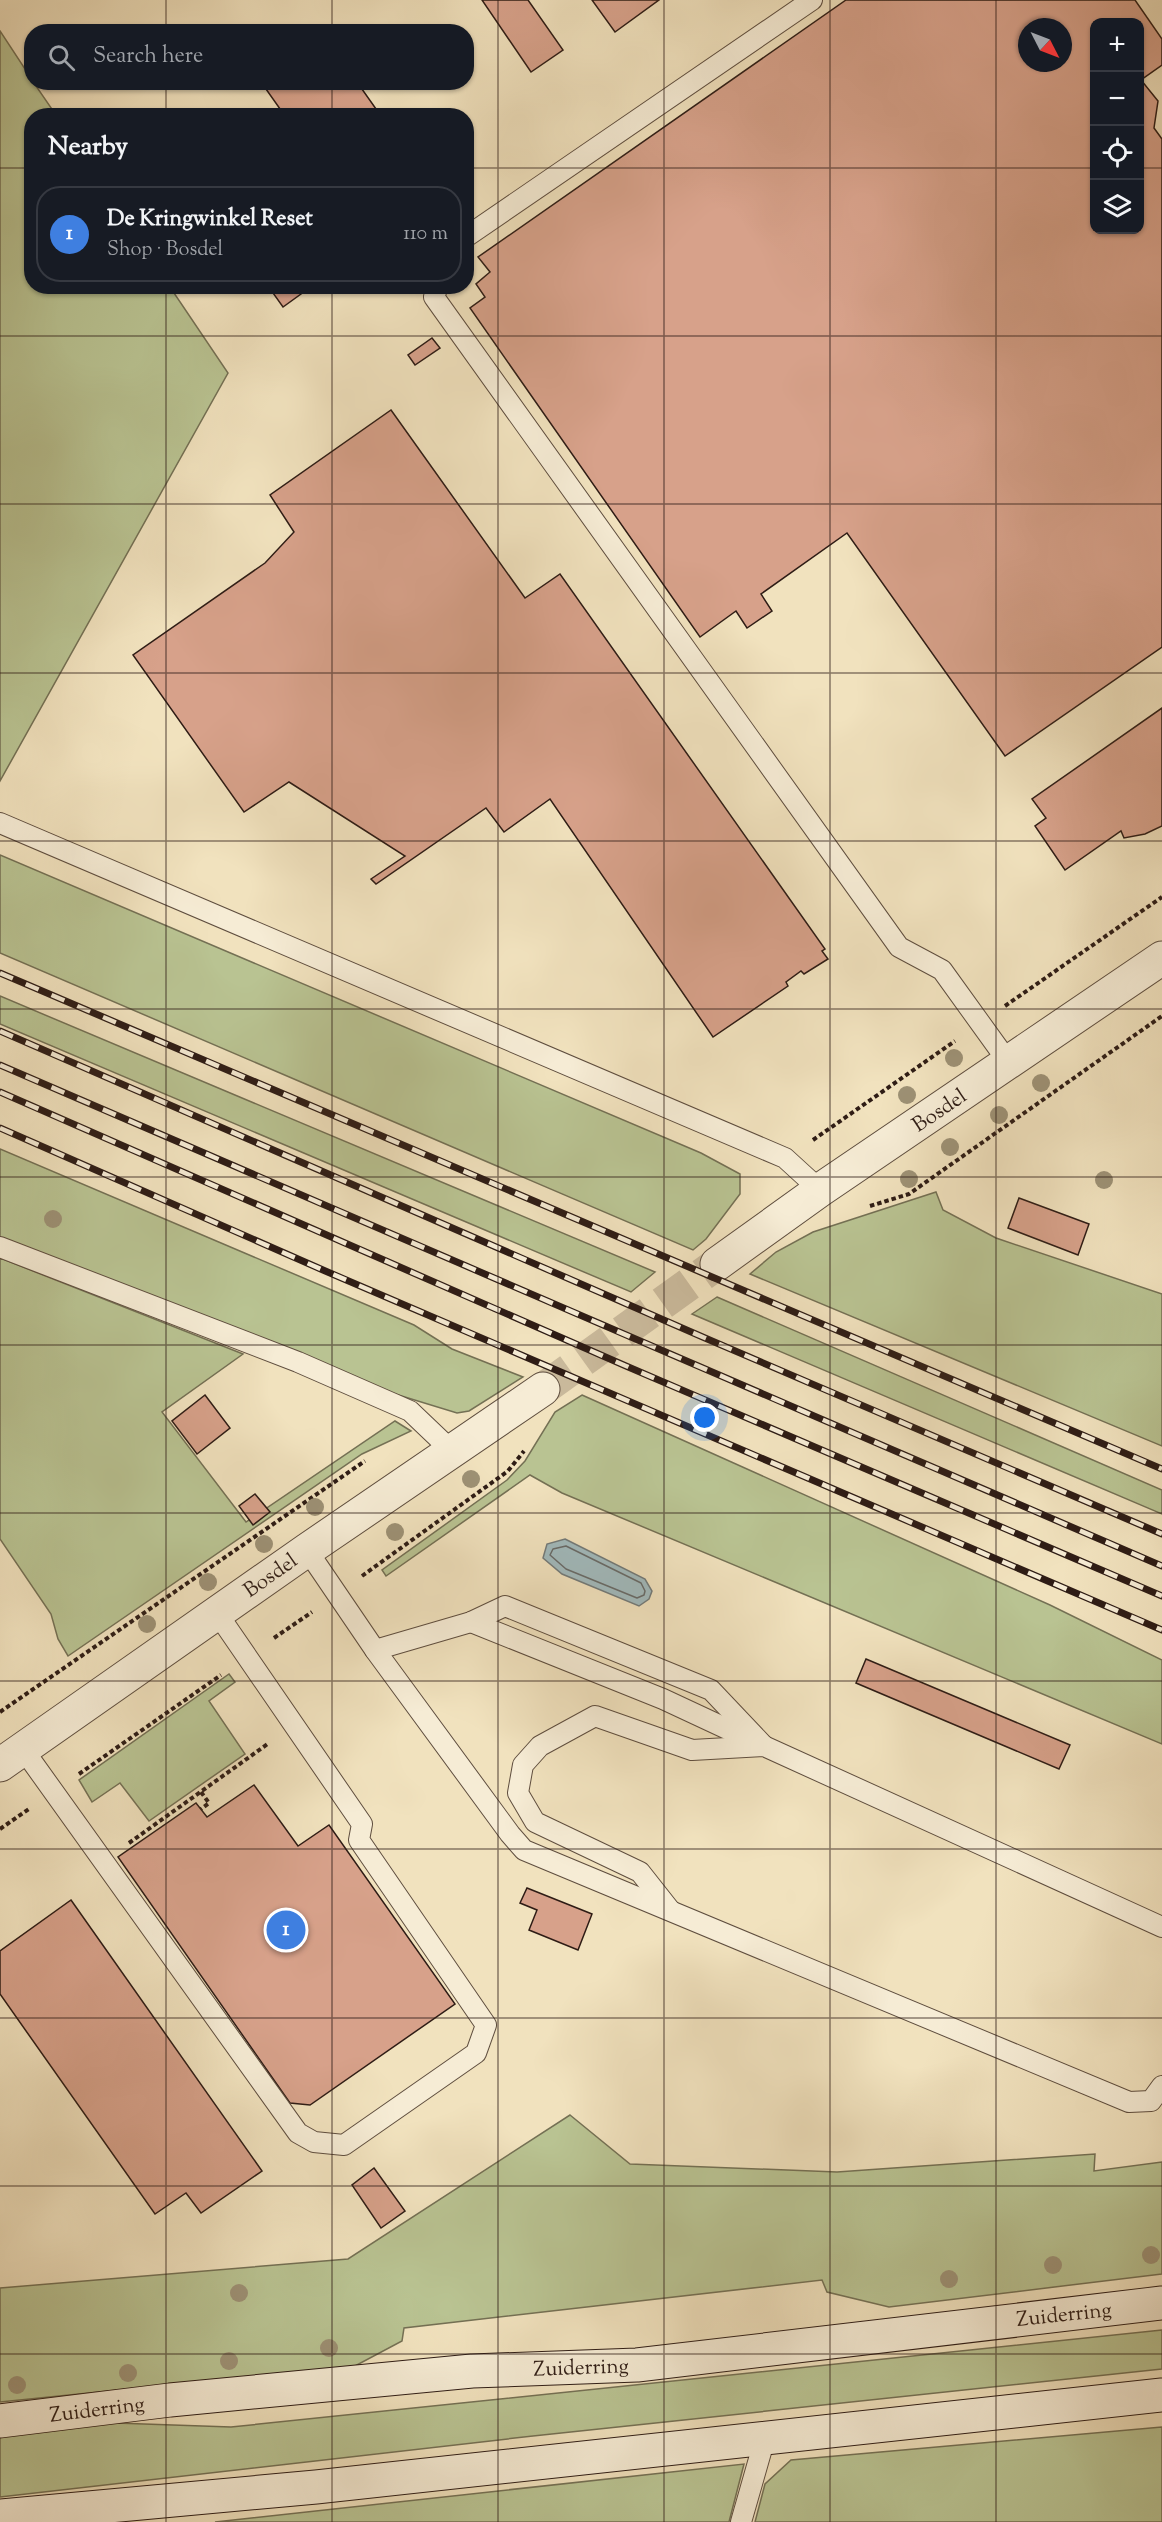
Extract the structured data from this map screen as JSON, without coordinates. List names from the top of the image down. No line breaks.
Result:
{"streets":{"main road":["Bosdel","Zuiderring"]},"north":"bottom right","page":{"map_buttons":["+","−"],"search":"Search here","heading":"Nearby","list":[{"mark":"1","name":"De Kringwinkel Reset","note":"Shop · Bosdel","value":"110 m"}],"pins":"1"}}
